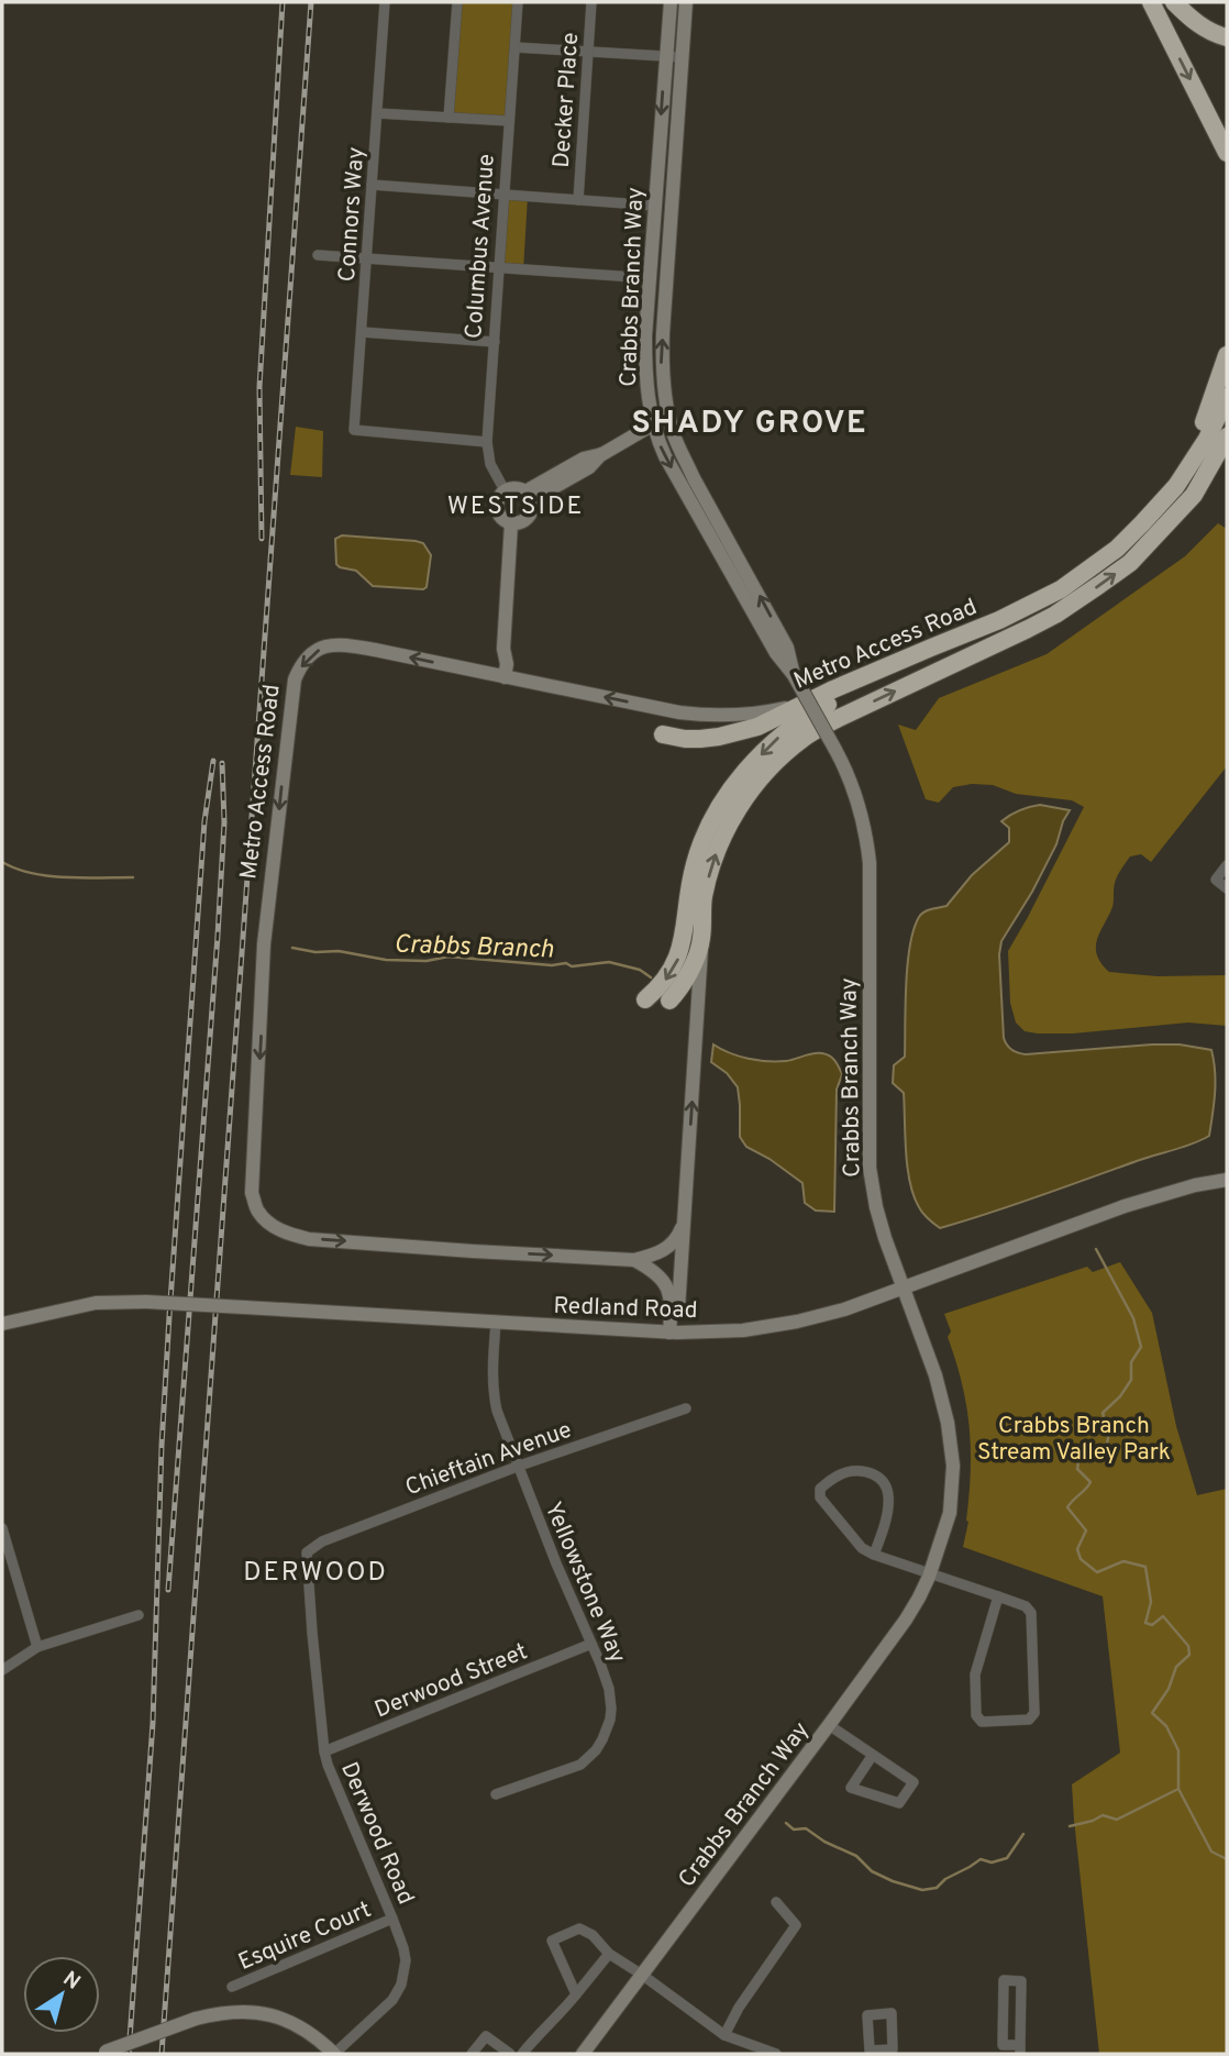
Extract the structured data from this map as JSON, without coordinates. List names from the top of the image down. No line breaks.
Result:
{"streets":{"highway":["Metro Access Road"],"main road":["Crabbs Branch Way","Redland Road"],"street":["Decker Place","Connors Way","Columbus Avenue","Chieftain Avenue","Yellowstone Way","Derwood Street","Derwood Road","Esquire Court"]},"crossings":[["Connors Way","Columbus Avenue"],["Crabbs Branch Way","Redland Road"],["Metro Access Road","Redland Road"],["Redland Road","Yellowstone Way"],["Chieftain Avenue","Yellowstone Way"],["Chieftain Avenue","Derwood Road"],["Yellowstone Way","Derwood Street"],["Derwood Street","Derwood Road"],["Derwood Road","Esquire Court"]],"districts":["SHADY GROVE","WESTSIDE","DERWOOD"],"water":["Crabbs Branch"],"parks":["Crabbs Branch Stream Valley Park"],"north":"top right"}
